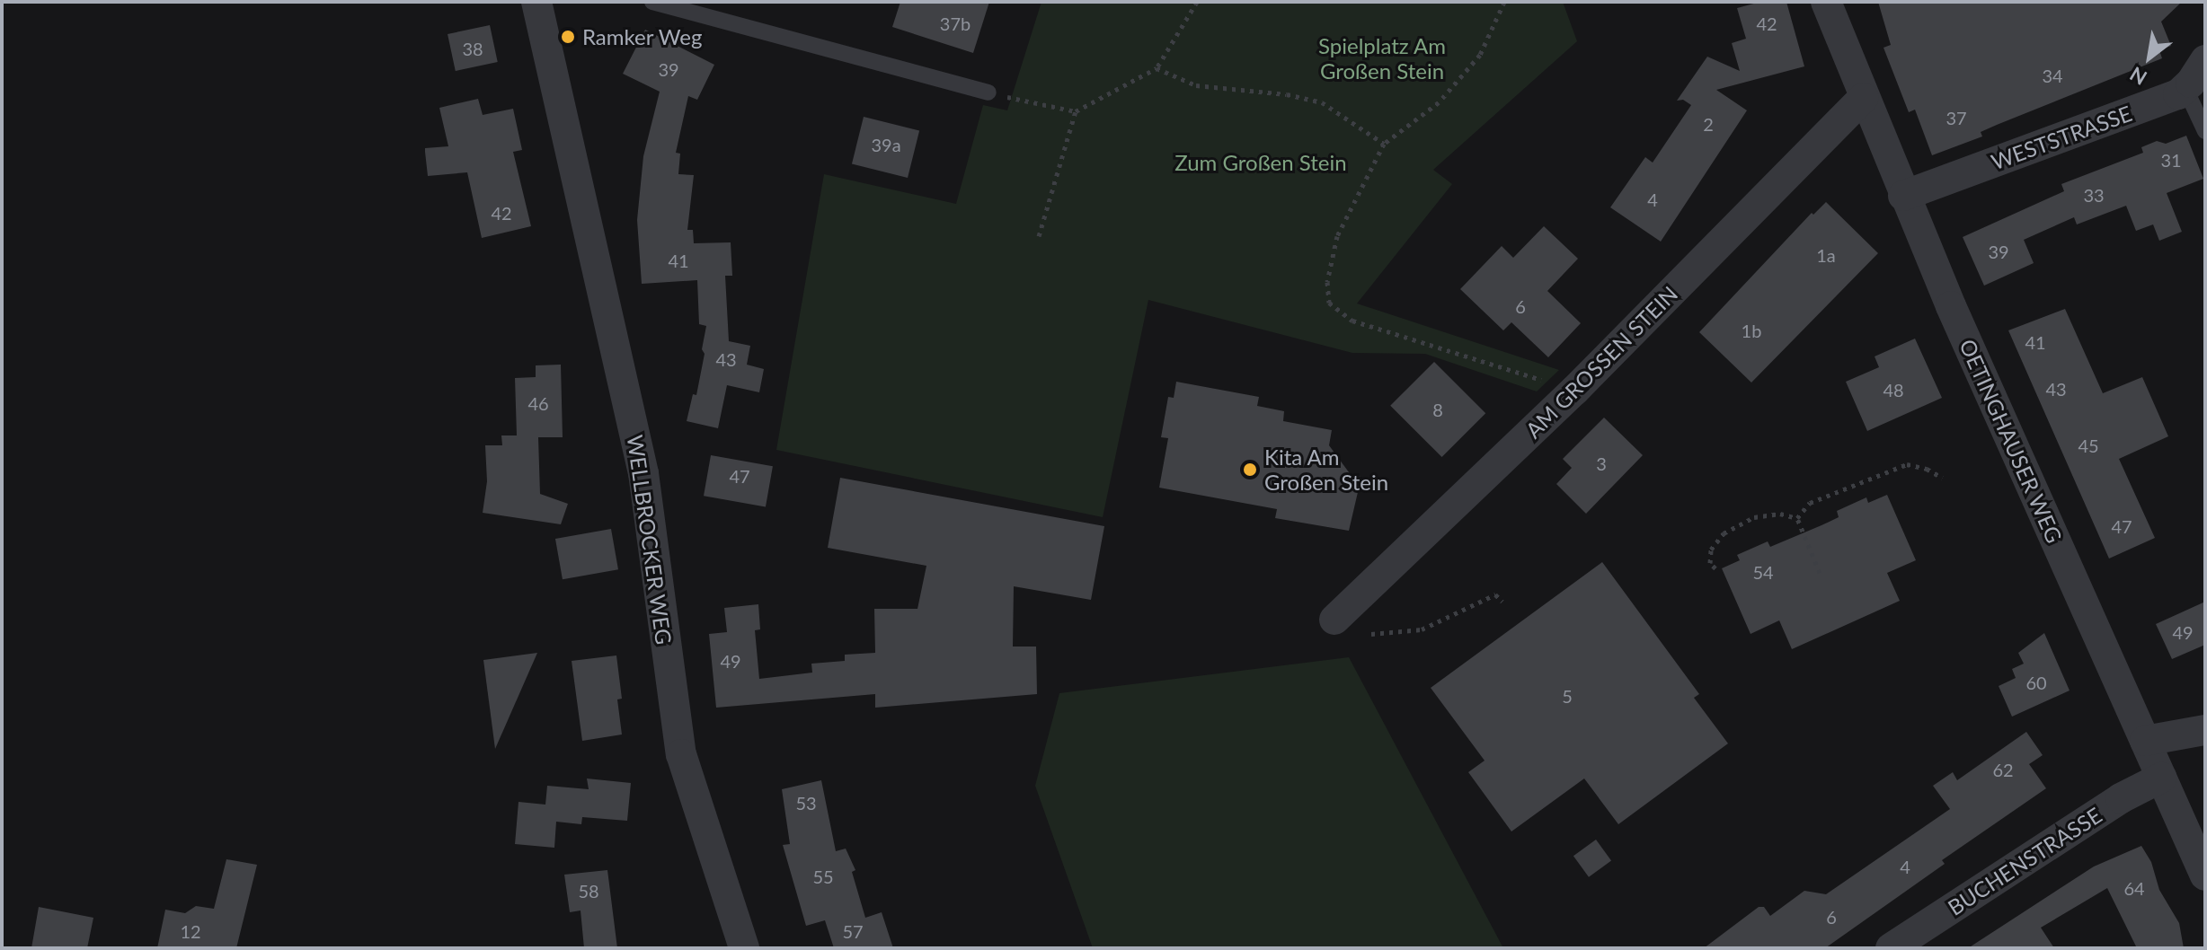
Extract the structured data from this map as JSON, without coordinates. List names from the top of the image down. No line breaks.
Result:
{"streets":{"street":["WESTSTRASSE","AM GROSSEN STEIN","OETINGHAUSER WEG","WELLBROCKER WEG","BUCHENSTRASSE"]},"crossings":[["WESTSTRASSE","OETINGHAUSER WEG"],["AM GROSSEN STEIN","OETINGHAUSER WEG"],["OETINGHAUSER WEG","BUCHENSTRASSE"]],"parks":["Spielplatz Am Großen Stein","Zum Großen Stein"],"places":["Ramker Weg","Kita Am Großen Stein"],"house_numbers":["37b","42","38","39","34","37","2","39a","31","33","4","42","39","1a","41","6","1b","41","43","43","48","46","8","45","3","47","47","54","49","49","60","5","62","53","4","55","64","58","6","12","57"],"north":"bottom left"}
